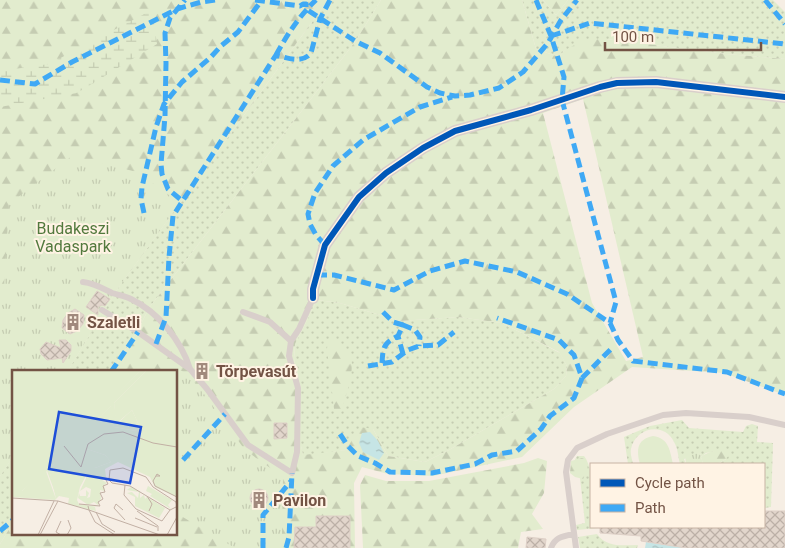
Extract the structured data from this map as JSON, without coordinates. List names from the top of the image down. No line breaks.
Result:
{"parks":["Budakeszi Vadaspark"],"places":{"building":["Szaletli","Törpevasút","Pavilon"]},"legend":["Cycle path","Path"],"scale_bar":"100 m"}
